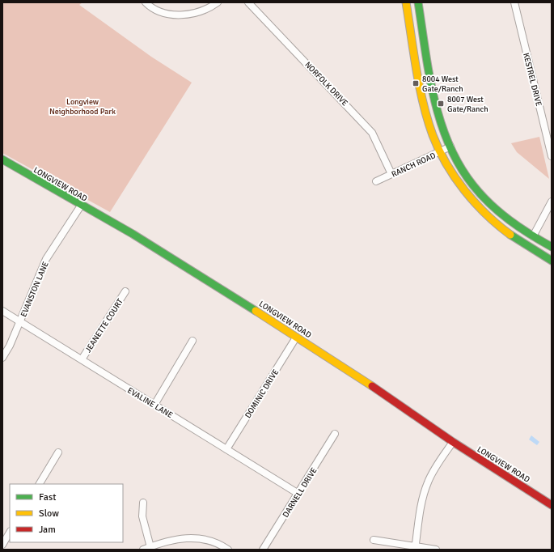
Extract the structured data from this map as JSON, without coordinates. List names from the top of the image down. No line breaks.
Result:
{"streets":{"street":["KESTREL DRIVE","NORFOLK DRIVE","RANCH ROAD","LONGVIEW ROAD","EVANSTON LANE","JEANETTE COURT","DOMINIC DRIVE","EVALINE LANE","DARNELL DRIVE"]},"crossings":[["NORFOLK DRIVE","RANCH ROAD"],["LONGVIEW ROAD","EVANSTON LANE"],["LONGVIEW ROAD","DOMINIC DRIVE"],["EVANSTON LANE","EVALINE LANE"],["JEANETTE COURT","EVALINE LANE"],["DOMINIC DRIVE","EVALINE LANE"],["EVALINE LANE","DARNELL DRIVE"]],"parks":["Longview Neighborhood Park"],"places":{"transit":["8004 West Gate/Ranch","8007 West Gate/Ranch"]},"legend":["Fast","Slow","Jam"]}
